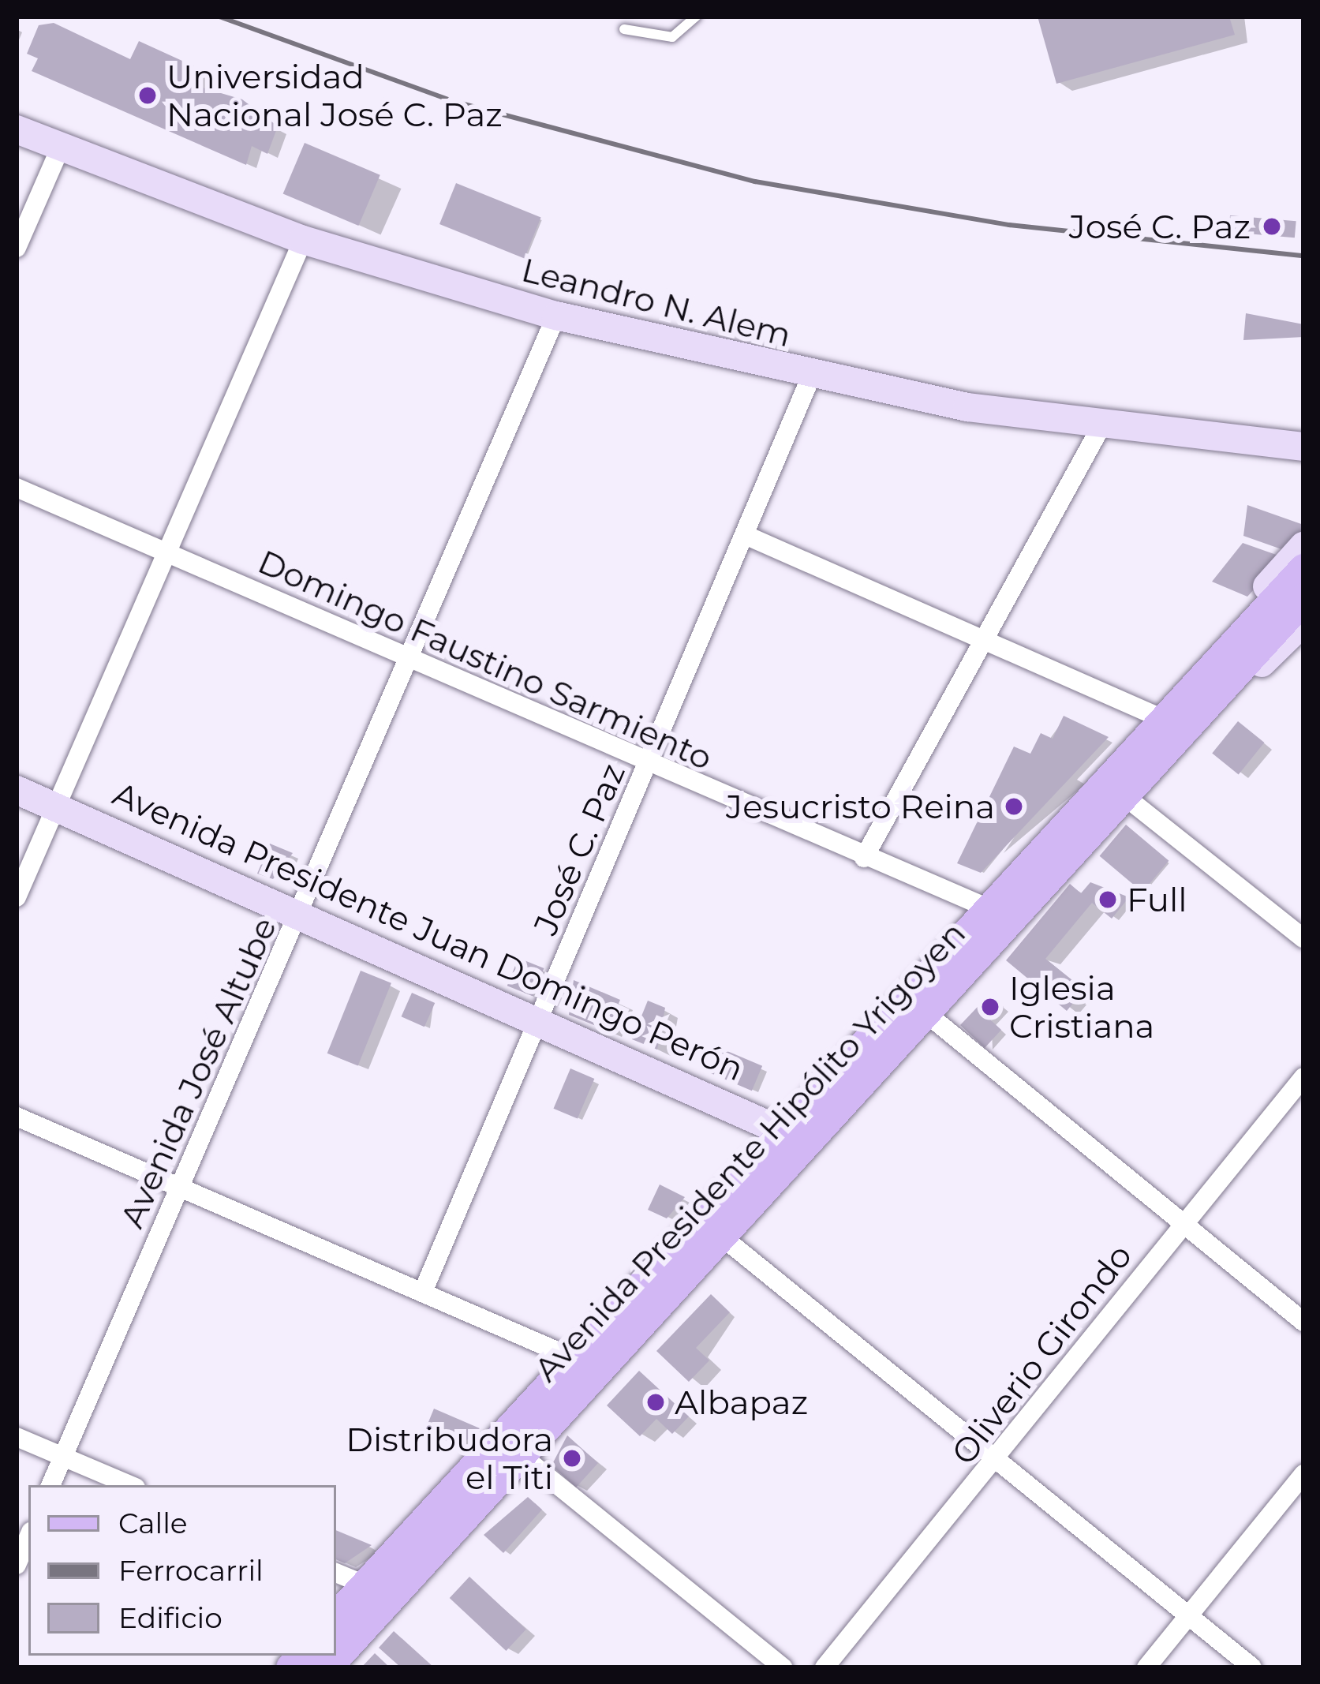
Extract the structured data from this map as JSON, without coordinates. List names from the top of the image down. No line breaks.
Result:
{"streets":{"main road":["Avenida Presidente Hipólito Yrigoyen"],"street":["Leandro N. Alem","Domingo Faustino Sarmiento","José C. Paz","Avenida Presidente Juan Domingo Perón","Avenida José Altube","Oliverio Girondo"]},"crossings":[["Leandro N. Alem","José C. Paz"],["Leandro N. Alem","Avenida José Altube"],["Domingo Faustino Sarmiento","José C. Paz"],["Domingo Faustino Sarmiento","Avenida José Altube"],["Domingo Faustino Sarmiento","Avenida Presidente Hipólito Yrigoyen"],["José C. Paz","Avenida Presidente Juan Domingo Perón"],["Avenida Presidente Juan Domingo Perón","Avenida José Altube"],["Avenida Presidente Juan Domingo Perón","Avenida Presidente Hipólito Yrigoyen"]],"places":["Universidad Nacional José C. Paz","José C. Paz","Jesucristo Reina","Full","Iglesia Cristiana","Albapaz","Distribudora el Titi"],"legend":["Calle","Ferrocarril","Edificio"]}
